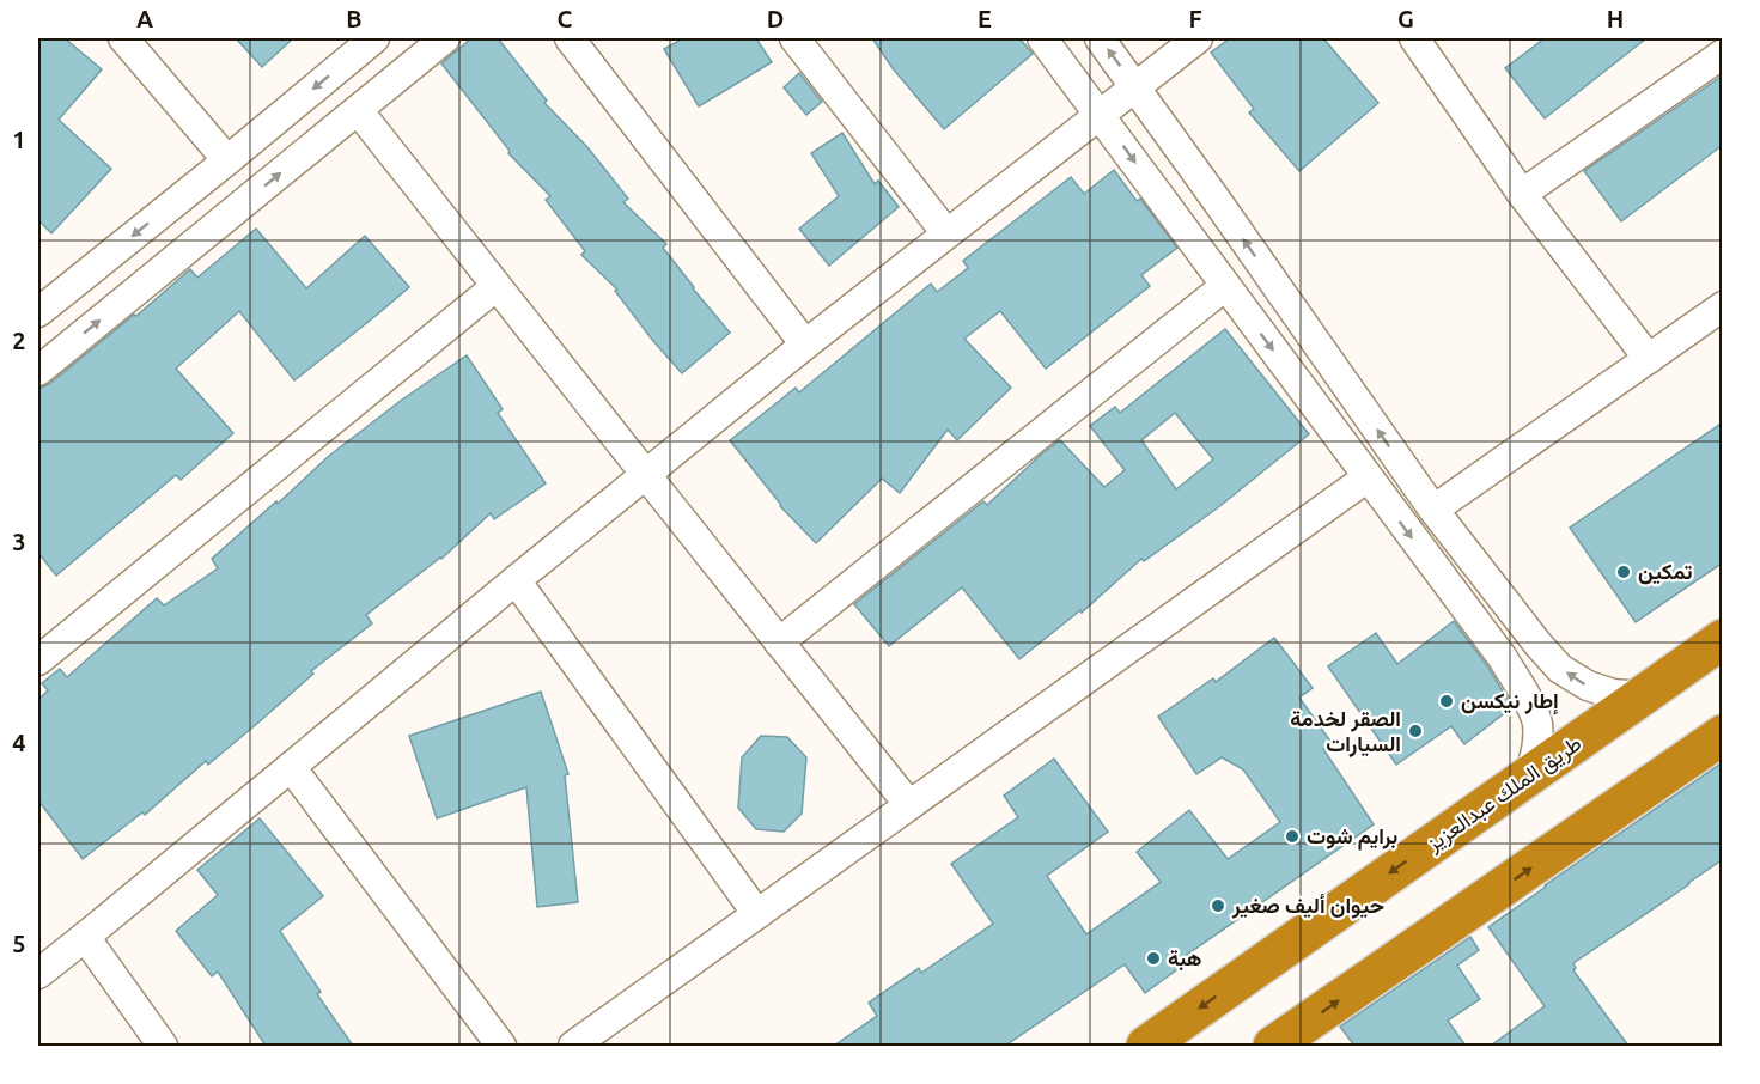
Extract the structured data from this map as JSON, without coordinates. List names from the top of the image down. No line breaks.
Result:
{"streets":{"highway":["طريق الملك عبدالعزيز"]},"places":["تمكين","إطار نيكسن","الصقر لخدمة السيارات","برايم شوت","حيوان أليف صغير","هبة"],"grid":{"columns":["A","B","C","D","E","F","G","H"],"rows":["1","2","3","4","5"]}}
